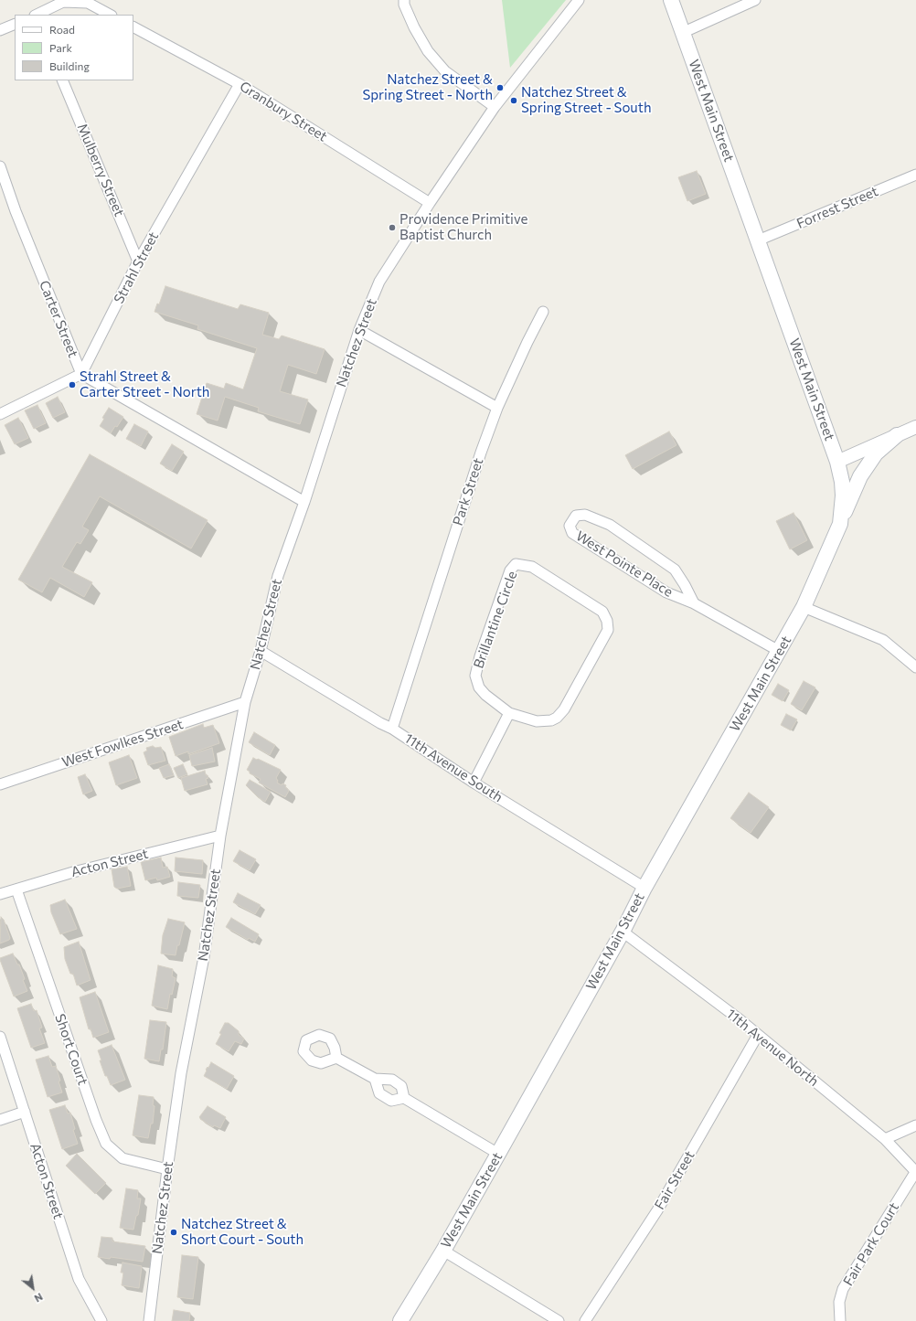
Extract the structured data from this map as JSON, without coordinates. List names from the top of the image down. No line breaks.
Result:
{"streets":{"main road":["West Main Street"],"street":["Granbury Street","Mulberry Street","Forrest Street","Strahl Street","Carter Street","Natchez Street","Park Street","West Pointe Place","Brillantine Circle","West Fowlkes Street","11th Avenue South","Acton Street","11th Avenue North","Short Court","Fair Street","Fair Park Court"]},"crossings":[["West Main Street","Forrest Street"],["West Main Street","West Pointe Place"],["West Main Street","11th Avenue South"],["West Main Street","11th Avenue North"],["Granbury Street","Strahl Street"],["Granbury Street","Natchez Street"],["Mulberry Street","Strahl Street"],["Strahl Street","Carter Street"],["Carter Street","Natchez Street"],["Natchez Street","West Fowlkes Street"],["Natchez Street","11th Avenue South"],["Natchez Street","Acton Street"],["Natchez Street","Short Court"],["Park Street","11th Avenue South"],["Acton Street","Short Court"],["11th Avenue North","Fair Street"],["11th Avenue North","Fair Park Court"]],"places":["Natchez Street & Spring Street - North","Natchez Street & Spring Street - South","Providence Primitive Baptist Church","Strahl Street & Carter Street - North","Natchez Street & Short Court - South"],"legend":["Road","Park","Building"],"north":"bottom right"}
